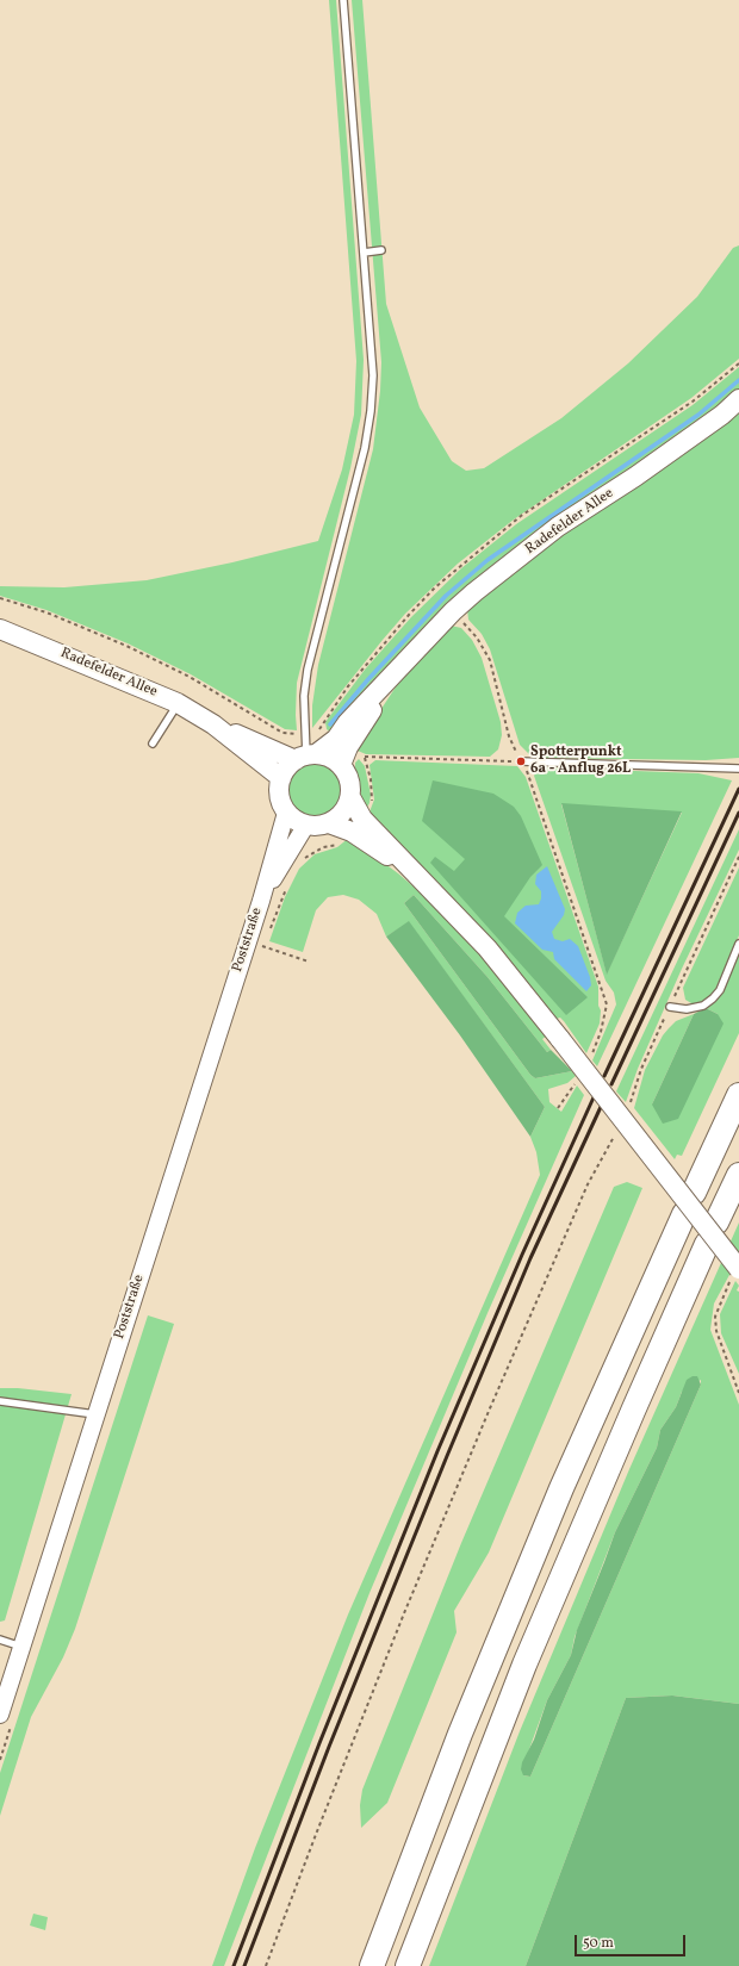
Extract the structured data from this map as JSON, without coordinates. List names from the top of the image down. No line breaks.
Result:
{"streets":{"main road":["Radefelder Allee"],"street":["Poststraße"]},"crossings":[["Radefelder Allee","Poststraße"]],"places":["Spotterpunkt 6a - Anflug 26L"],"scale_bar":"50 m"}
